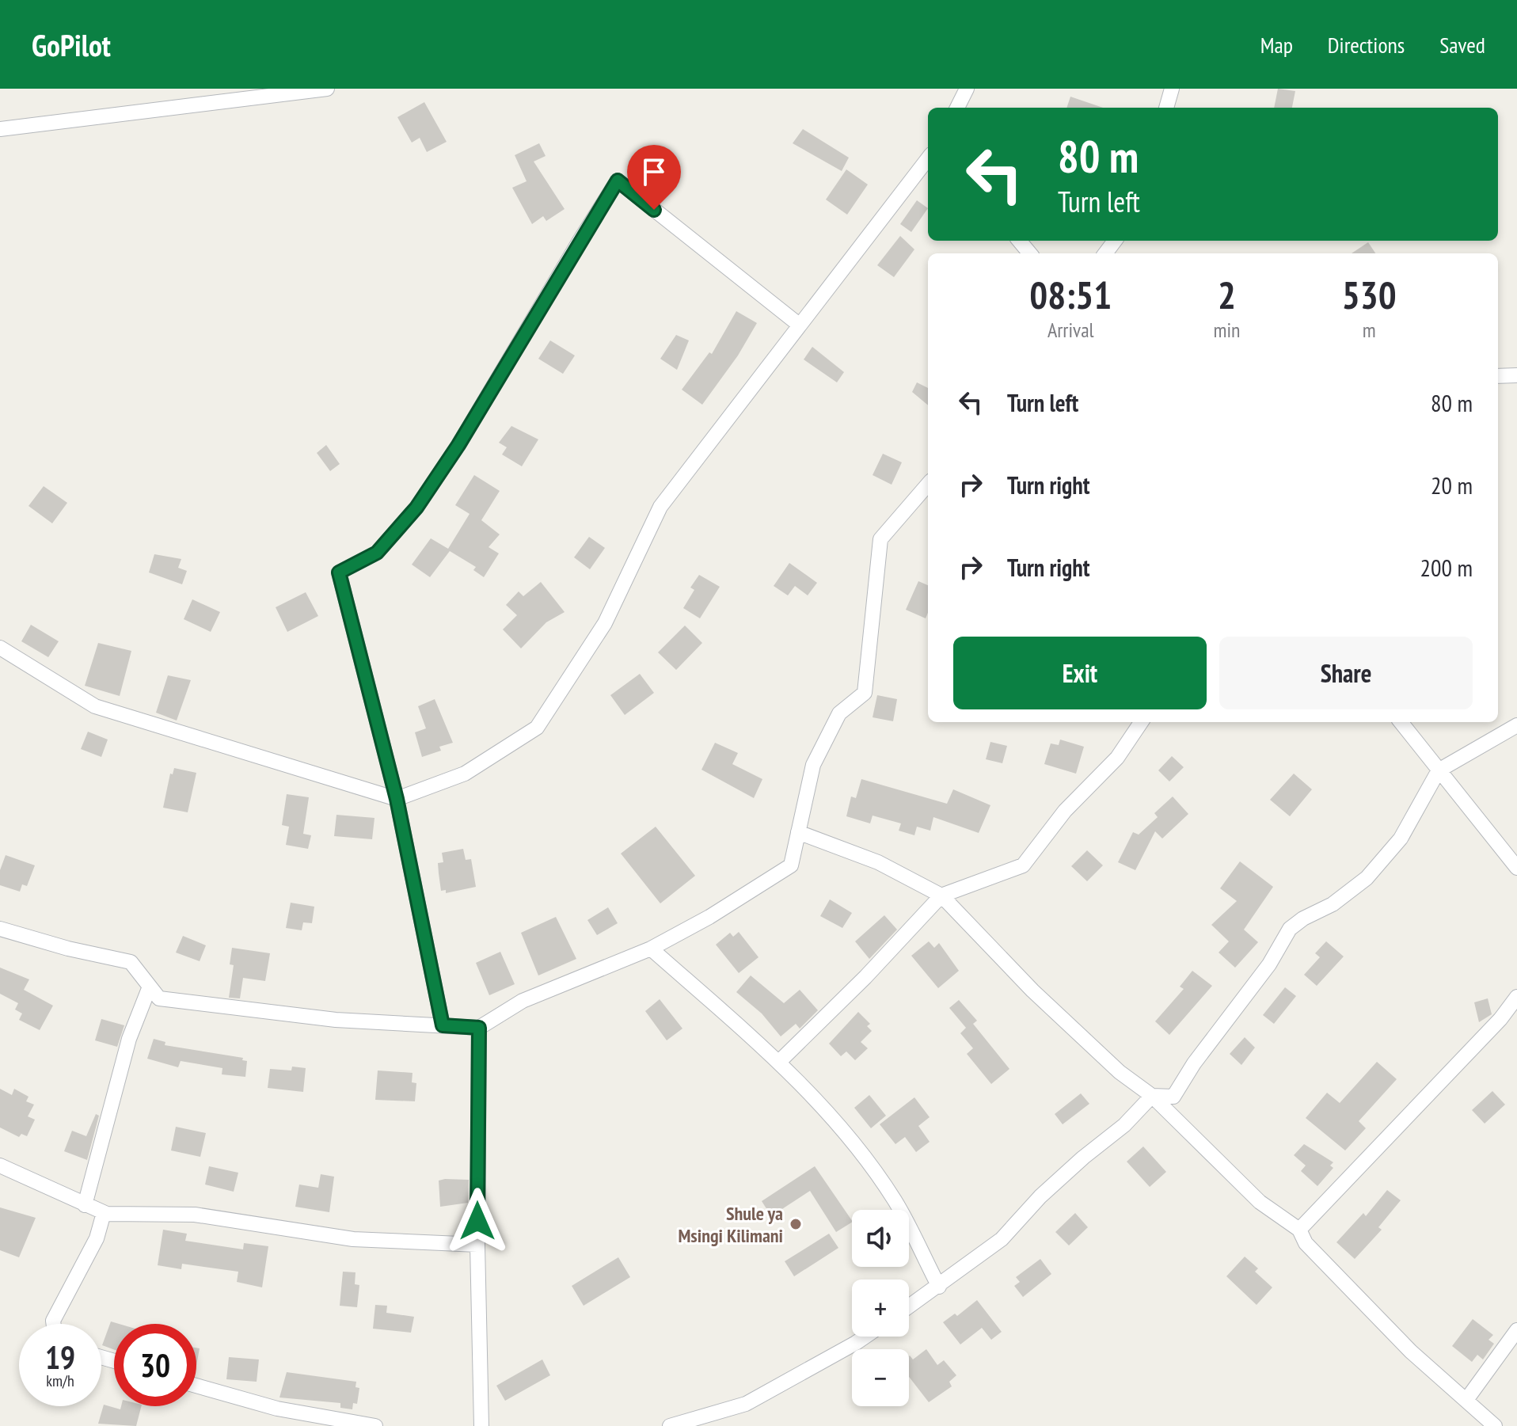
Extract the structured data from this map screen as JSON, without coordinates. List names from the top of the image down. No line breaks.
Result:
{"places":["Shule ya Msingi Kilimani"],"page":{"header":"GoPilot","nav":["Map","Directions","Saved"],"turn":["80 m","Turn left"],"eta":["08:51","Arrival","2","min","530","m"],"list":[{"name":"Turn left","value":"80 m"},{"name":"Turn right","value":"20 m"},{"name":"Turn right","value":"200 m"}],"buttons":["Exit","Share"],"map_buttons":["+","−"],"speed":"19 km/h","limit":"30"}}
